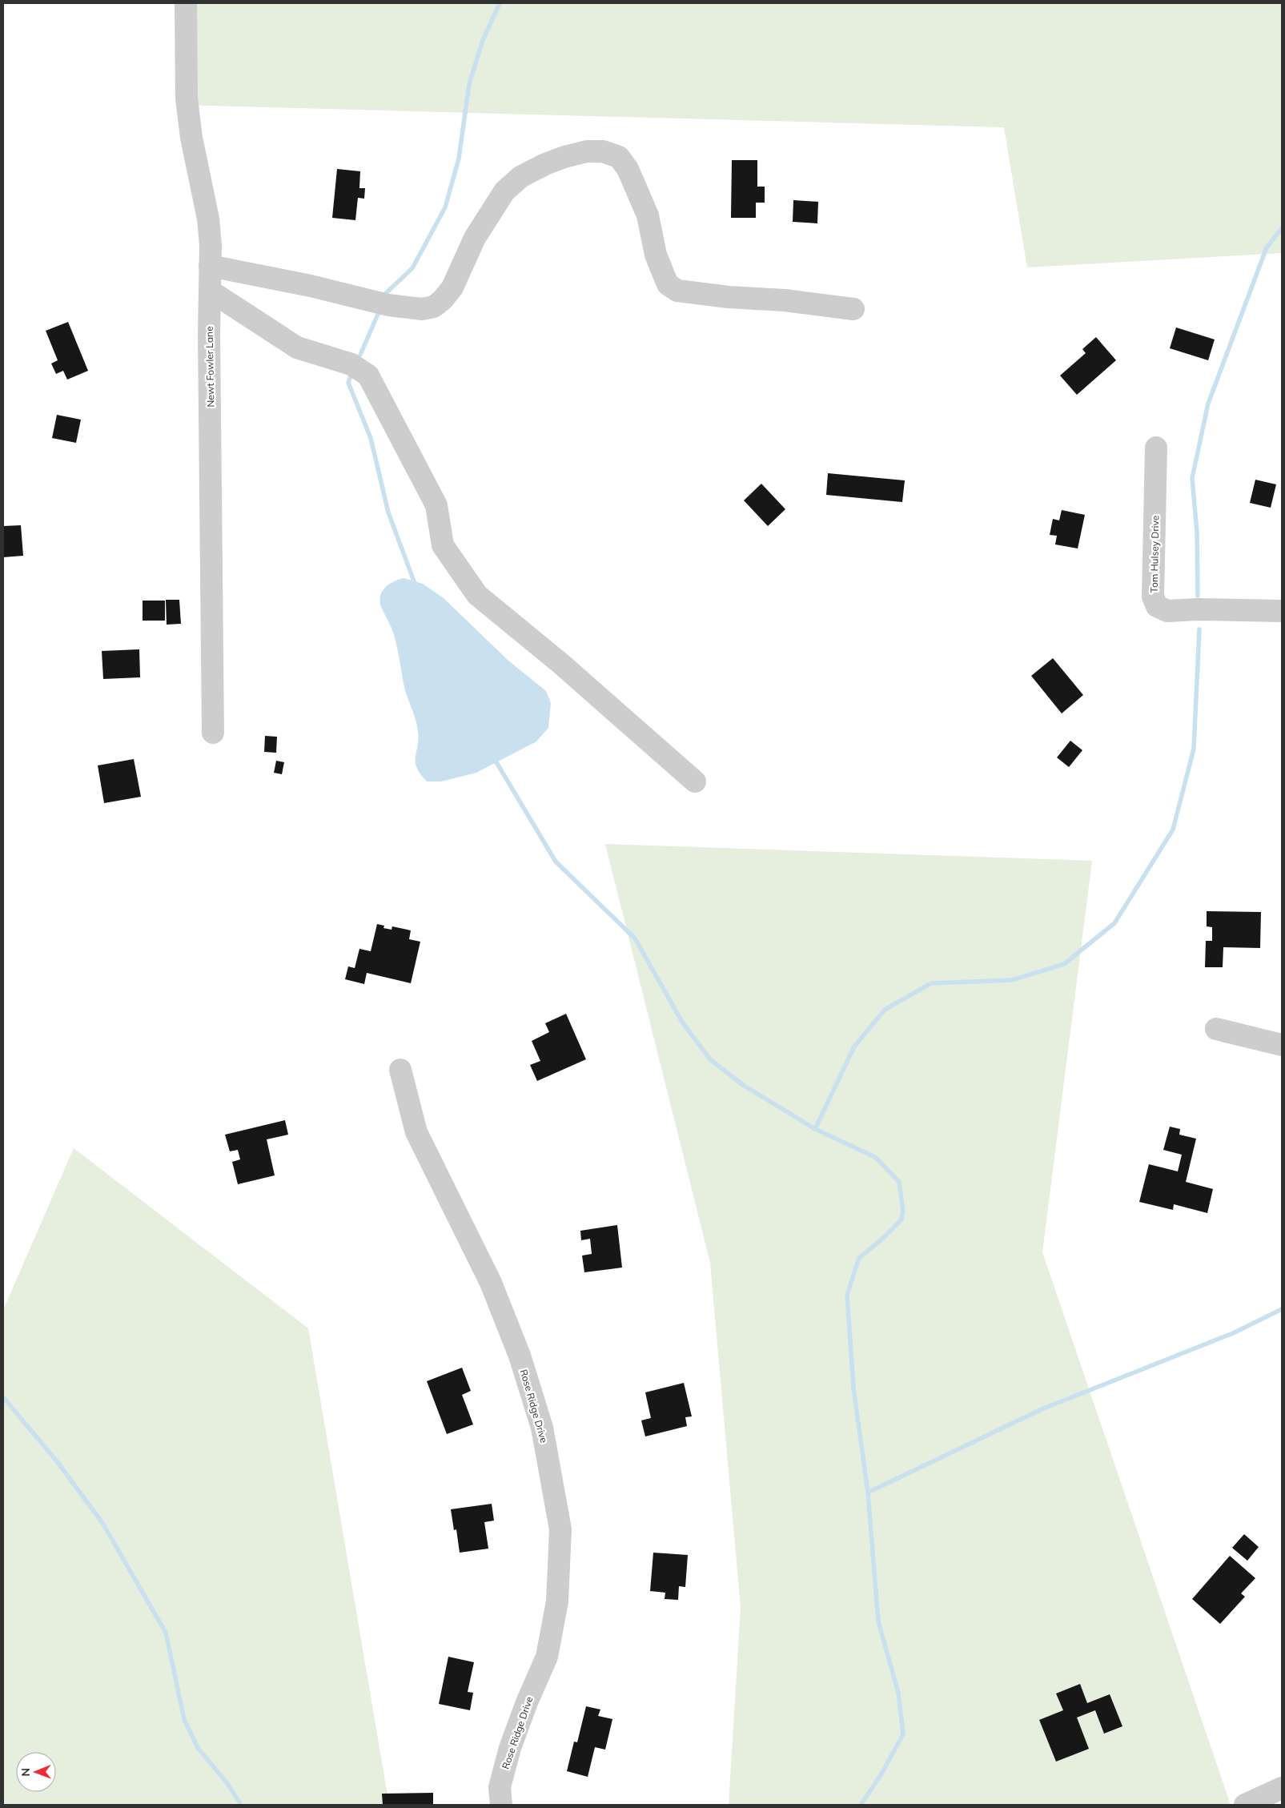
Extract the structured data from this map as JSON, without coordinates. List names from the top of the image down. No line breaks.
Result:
{"streets":{"street":["Newt Fowler Lane","Tom Hulsey Drive","Rose Ridge Drive"]},"north":"left"}
